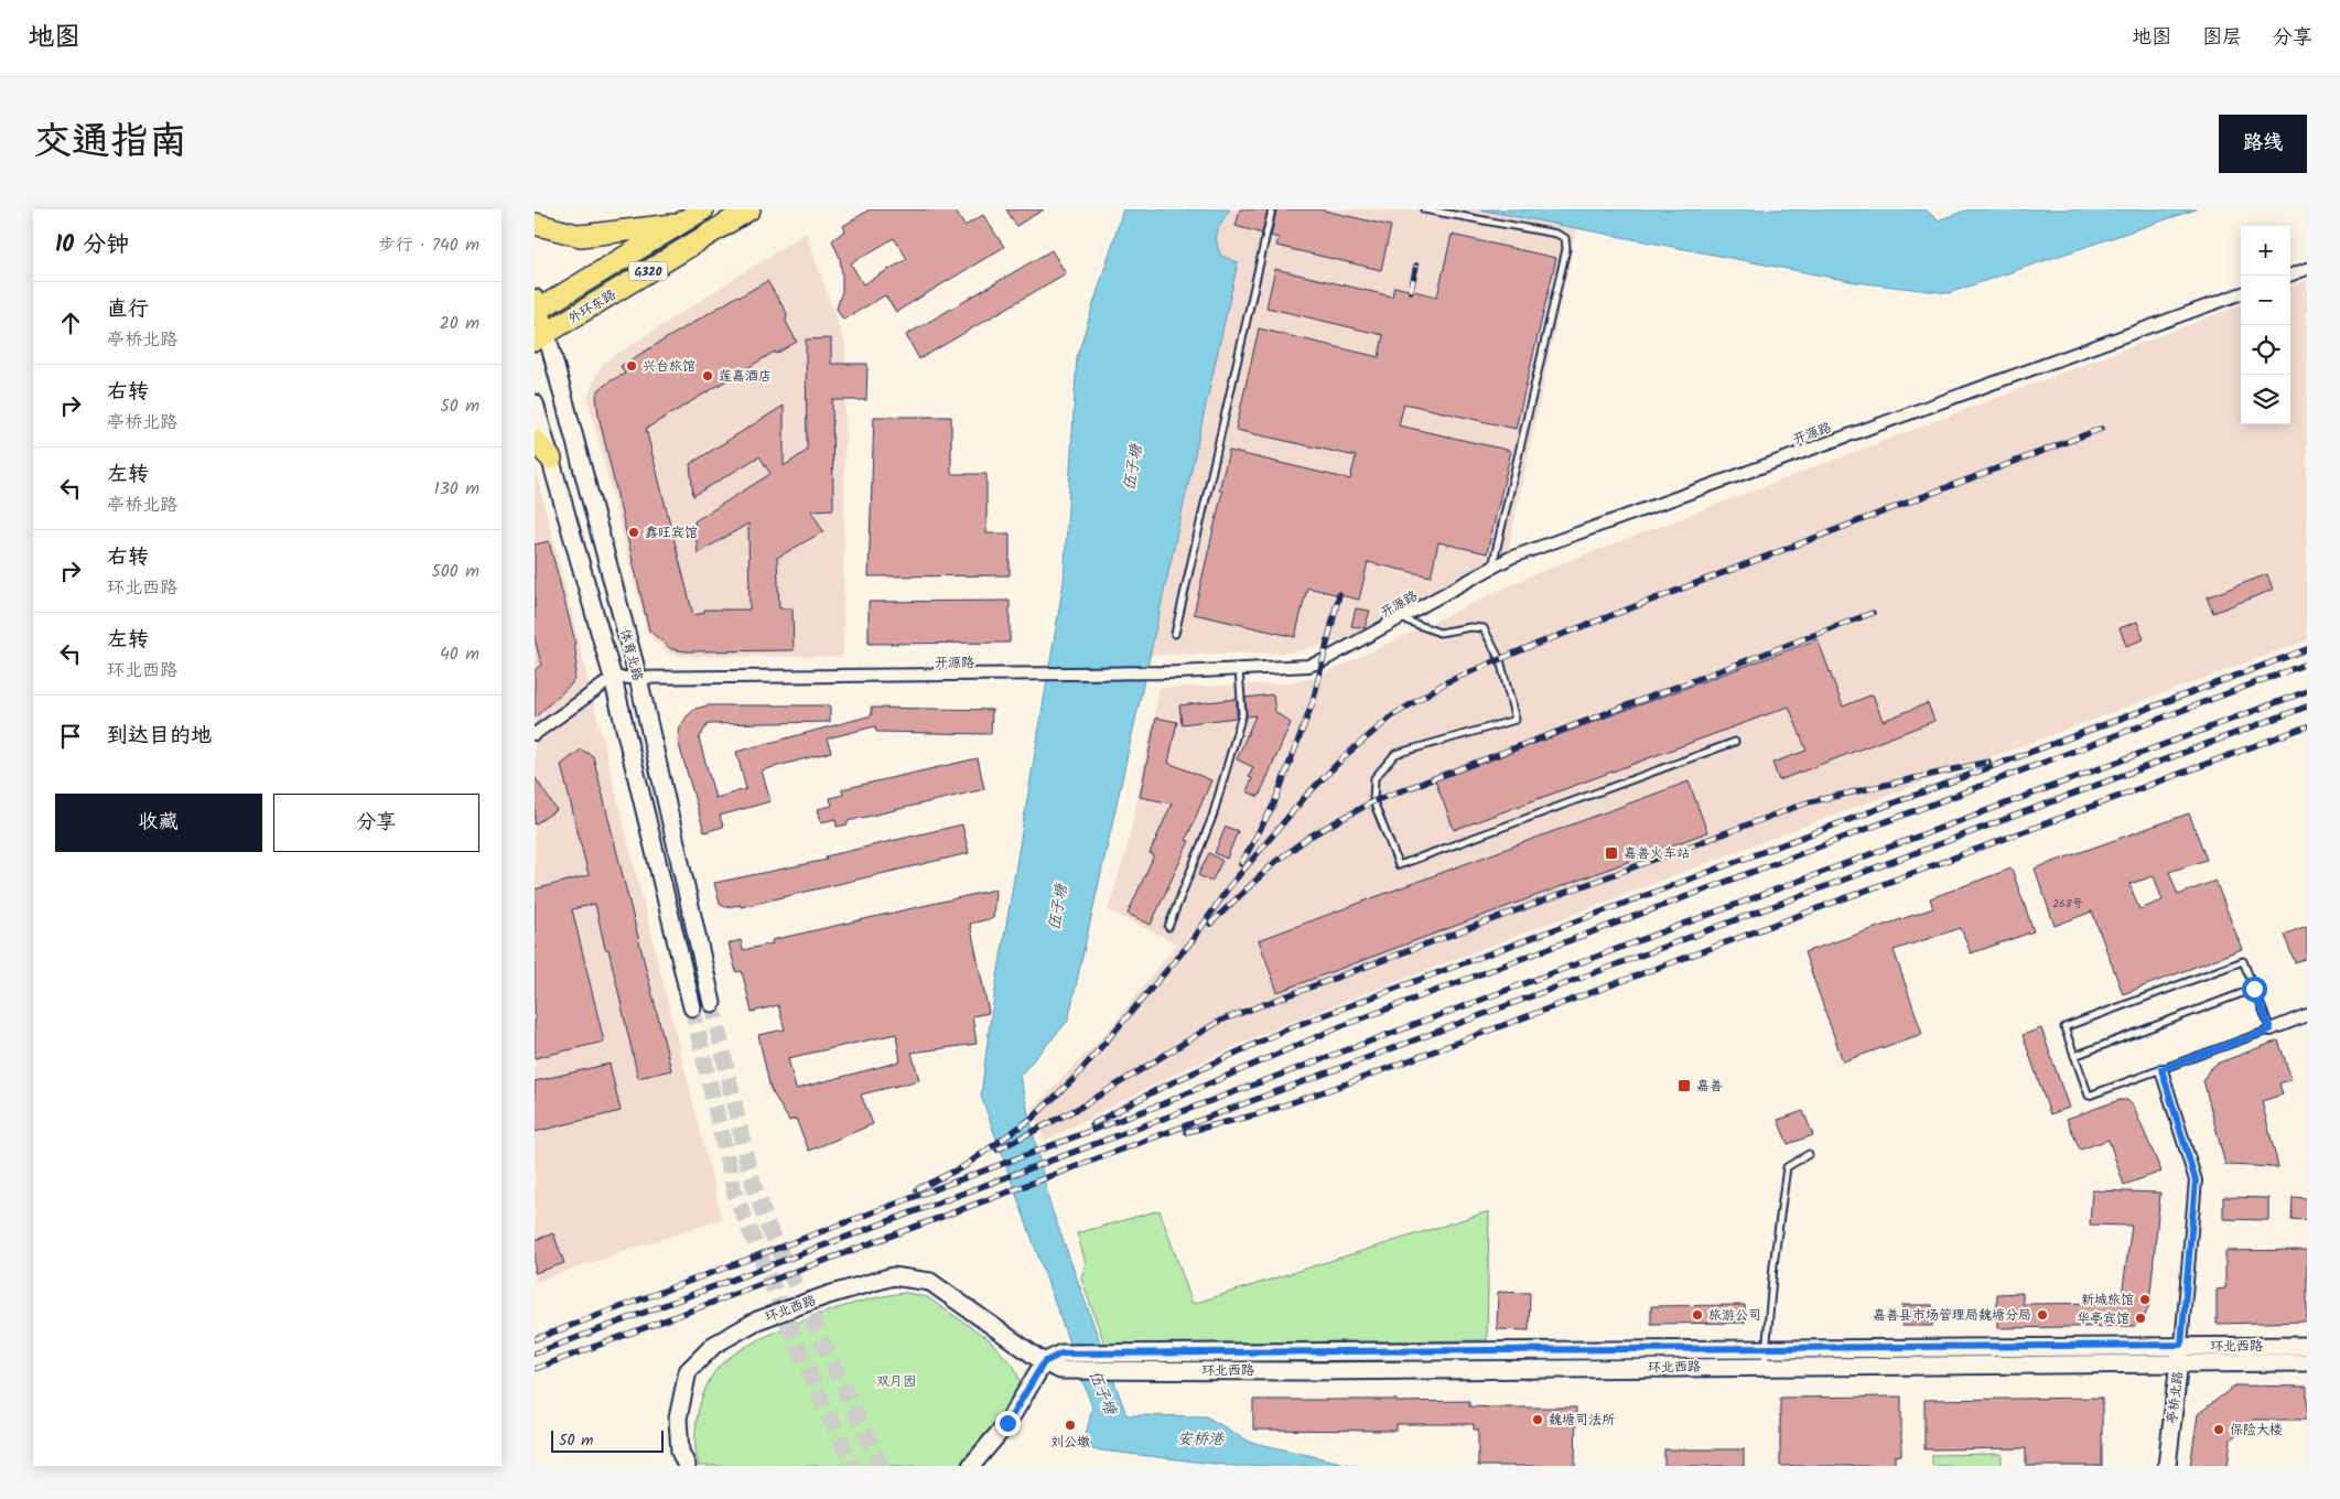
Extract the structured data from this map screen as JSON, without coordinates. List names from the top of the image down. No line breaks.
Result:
{"streets":{"highway":["G320","外环东路"],"main road":["体育北路"],"street":["开源路","环北西路","亭桥北路"]},"crossings":[["外环东路","体育北路"],["开源路","体育北路"],["环北西路","亭桥北路"]],"water":["伍子塘","安桥港"],"parks":["双月园"],"places":{"other":["兴台旅馆","莲嘉酒店","鑫旺宾馆","新城旅馆","旅游公司","嘉善县市场管理局魏塘分局","华亭宾馆","魏塘司法所","刘公墩","保险大楼"],"transit":["嘉善火车站","嘉善"]},"house_numbers":["268号"],"scale_bar":"50 m","page":{"header":"地图","nav":["地图","图层","分享"],"title":"交通指南","buttons":["路线",["收藏","分享"]],"heading":["10 分钟","步行 · 740 m"],"map_buttons":["+","−"],"list":[["直行","亭桥北路","20 m"],["右转","亭桥北路","50 m"],["左转","亭桥北路","130 m"],["右转","环北西路","500 m"],["左转","环北西路","40 m"],"到达目的地"],"scale":"50 m"}}
